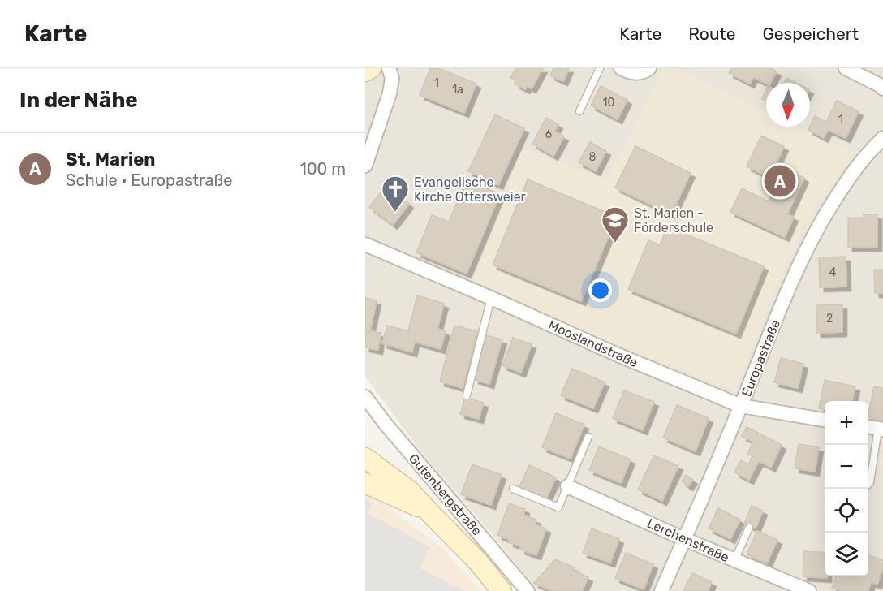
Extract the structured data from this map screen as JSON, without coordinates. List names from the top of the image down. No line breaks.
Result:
{"streets":{"street":["Mooslandstraße","Europastraße","Gutenbergstraße","Lerchenstraße"]},"crossings":[["Mooslandstraße","Europastraße"],["Europastraße","Lerchenstraße"]],"places":{"church":["Evangelische Kirche Ottersweier"],"school or university":["St. Marien - Förderschule"]},"house_numbers":["1","1a","10","1","6","8","4","2"],"north":"bottom","page":{"header":"Karte","nav":["Karte","Route","Gespeichert"],"heading":"In der Nähe","list":[{"mark":"A","name":"St. Marien","note":"Schule · Europastraße","value":"100 m"}],"pins":"A","map_buttons":["+","−"]}}
